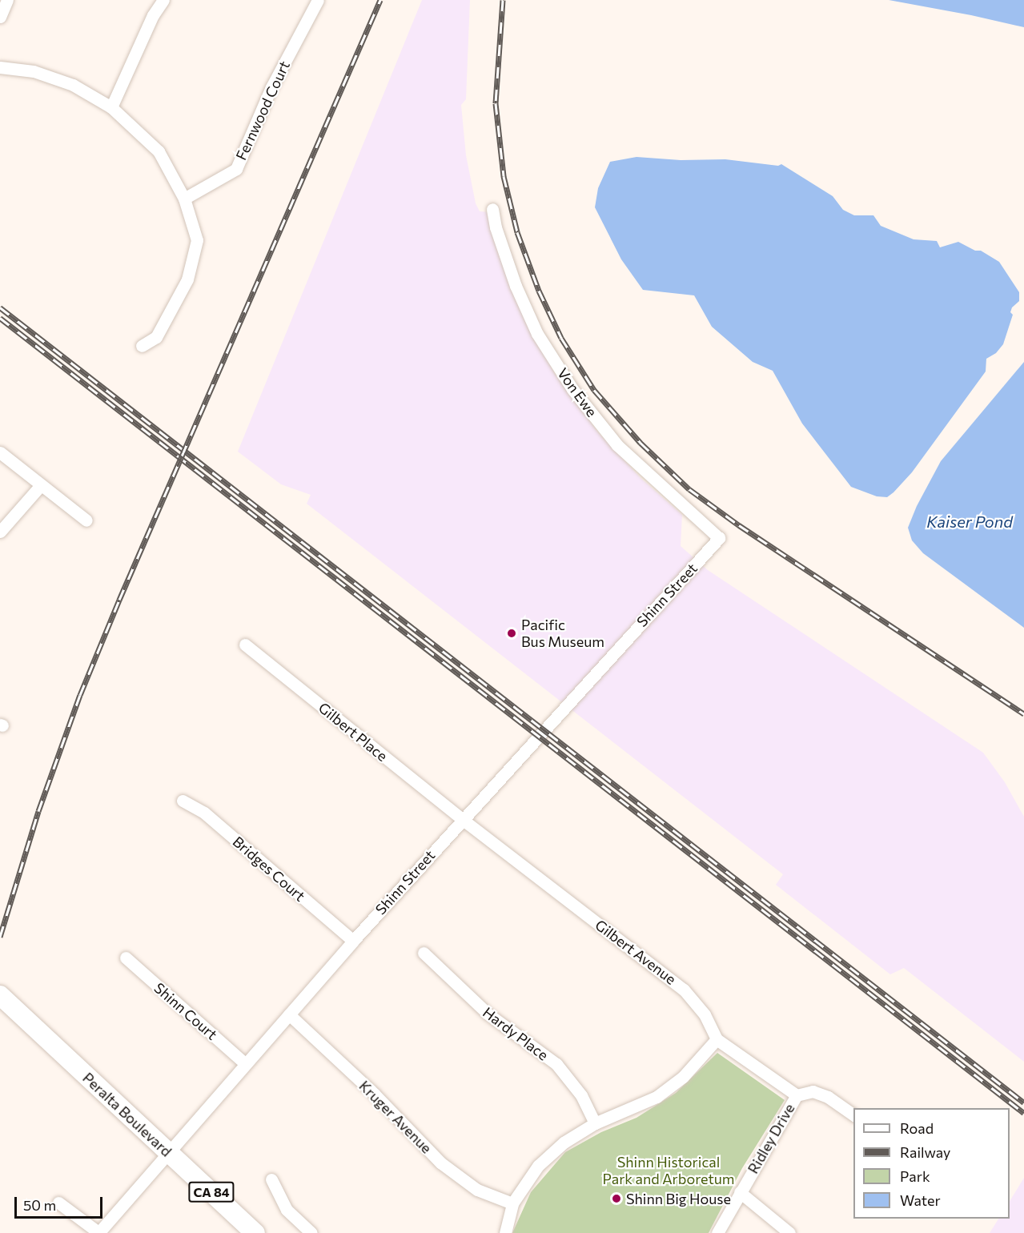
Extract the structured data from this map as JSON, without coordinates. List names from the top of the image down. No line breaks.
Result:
{"streets":{"main road":["Peralta Boulevard","CA 84"],"street":["Fernwood Court","Von Ewe","Shinn Street","Gilbert Place","Bridges Court","Gilbert Avenue","Shinn Court","Hardy Place","Kruger Avenue","Ridley Drive"]},"crossings":[["Von Ewe","Shinn Street"],["Shinn Street","Gilbert Place"],["Shinn Street","Bridges Court"],["Shinn Street","Gilbert Avenue"],["Shinn Street","Shinn Court"],["Shinn Street","Peralta Boulevard"],["Shinn Street","Kruger Avenue"],["Gilbert Place","Gilbert Avenue"],["Gilbert Avenue","Ridley Drive"]],"water":["Kaiser Pond"],"parks":["Shinn Historical Park and Arboretum"],"places":["Pacific Bus Museum","Shinn Big House"],"legend":["Road","Railway","Park","Water"],"scale_bar":"50 m"}
